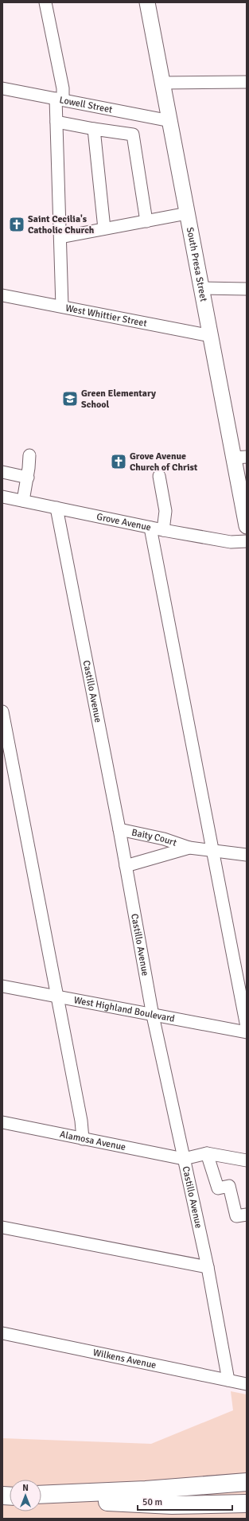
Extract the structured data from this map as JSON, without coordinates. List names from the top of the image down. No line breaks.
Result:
{"streets":{"main road":["South Presa Street"],"street":["Lowell Street","West Whittier Street","Grove Avenue","Castillo Avenue","Baity Court","West Highland Boulevard","Alamosa Avenue","Wilkens Avenue"]},"crossings":[["Lowell Street","South Presa Street"],["South Presa Street","West Whittier Street"],["Grove Avenue","Castillo Avenue"],["Castillo Avenue","Baity Court"],["Castillo Avenue","West Highland Boulevard"],["Castillo Avenue","Alamosa Avenue"],["Castillo Avenue","Wilkens Avenue"]],"places":{"church":["Saint Cecilia's Catholic Church","Grove Avenue Church of Christ"],"school or university":["Green Elementary School"]},"scale_bar":"50 m","north":"top"}
